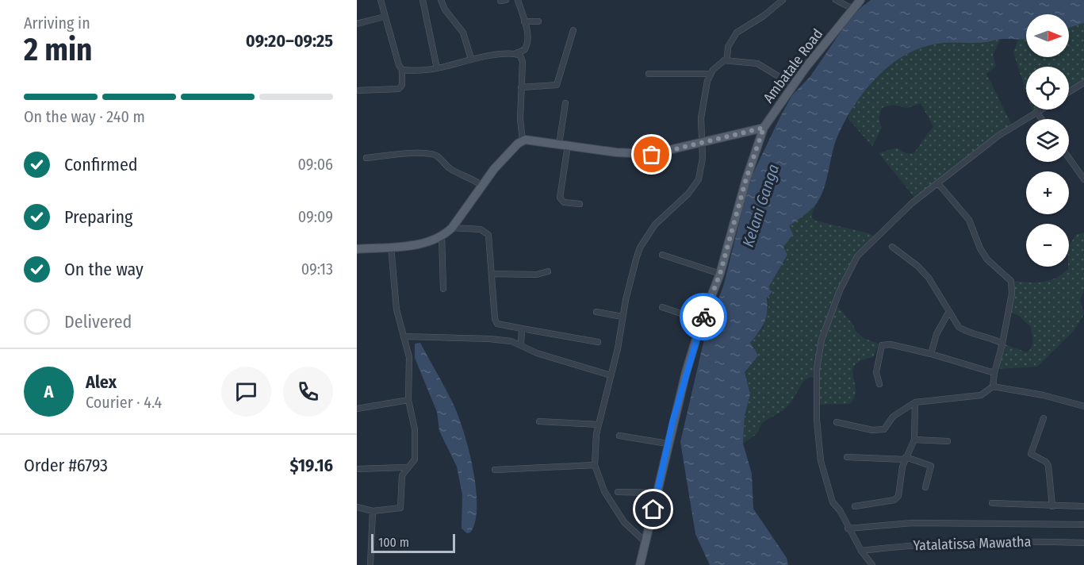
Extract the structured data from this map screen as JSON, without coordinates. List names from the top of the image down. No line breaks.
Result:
{"streets":{"main road":["Ambatale Road"],"street":["Yatalatissa Mawatha"]},"water":["Kelani Ganga"],"scale_bar":"100 m","north":"right","page":{"heading":["2 min","Arriving in","09:20–09:25"],"panel":["Alex","Courier · 4.4","Order #6793","$19.16"],"map_buttons":["+","−"],"bar":"On the way · 240 m","list":[["Confirmed","09:06"],["Preparing","09:09"],["On the way","09:13"],"Delivered"],"round":"A","scale":"100 m"}}
